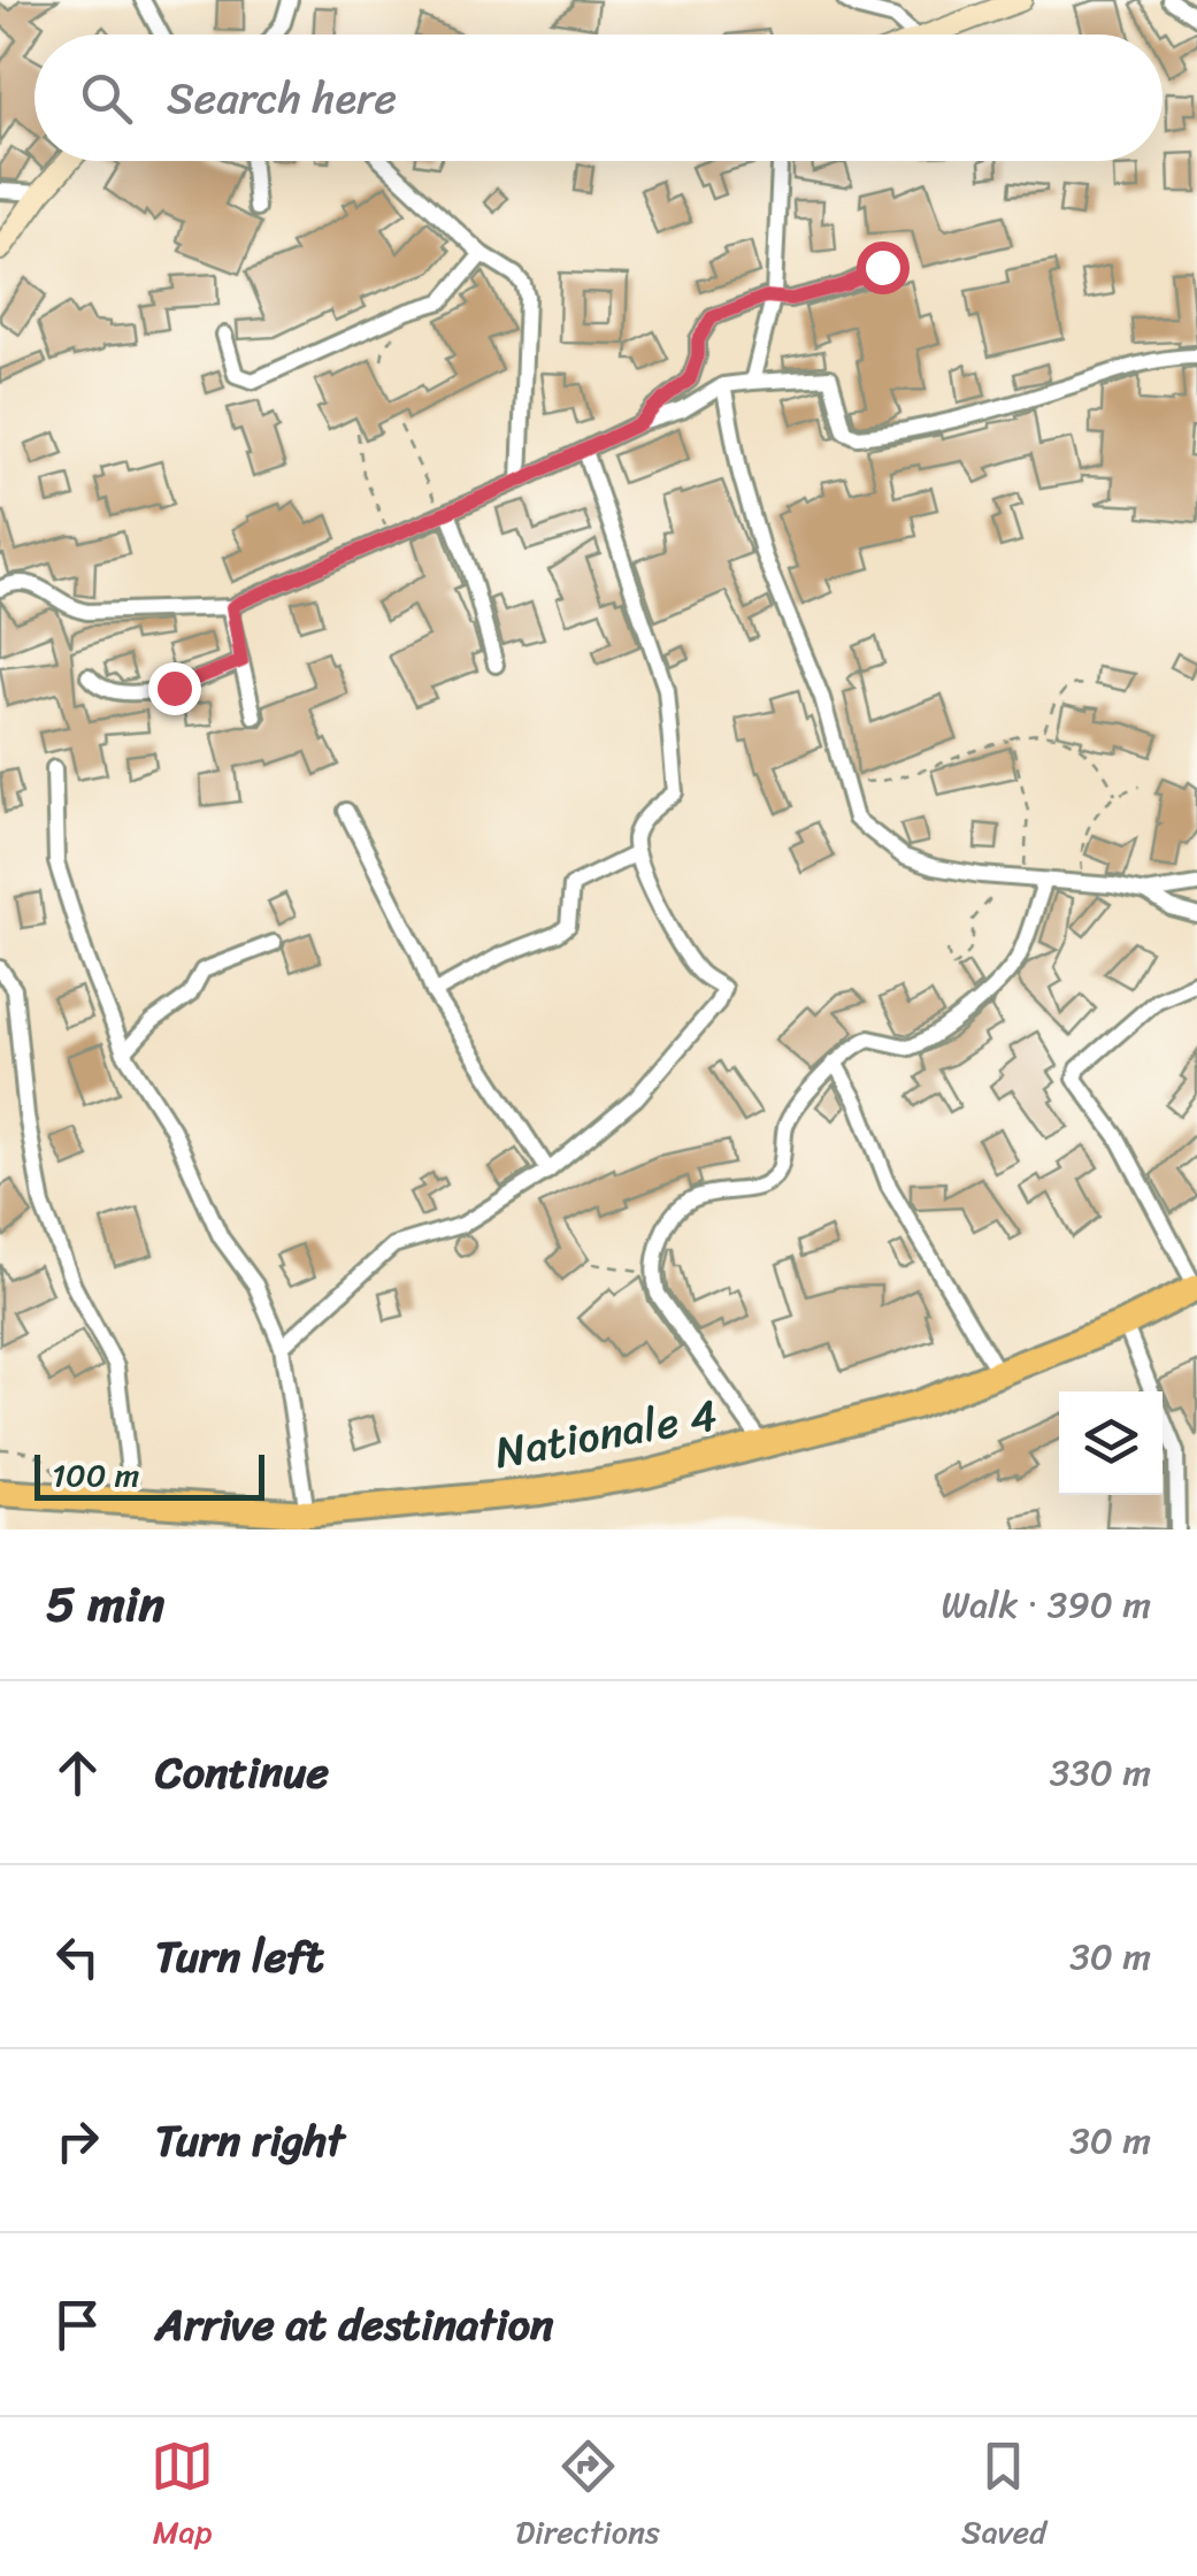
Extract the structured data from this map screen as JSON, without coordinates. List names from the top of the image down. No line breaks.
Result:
{"streets":{"highway":["Nationale 4"]},"scale_bar":"100 m","page":{"search":"Search here","scale":"100 m","heading":["5 min","Walk · 390 m"],"list":[["Continue","330 m"],["Turn left","30 m"],["Turn right","30 m"],"Arrive at destination"],"nav":["Map","Directions","Saved"]}}
